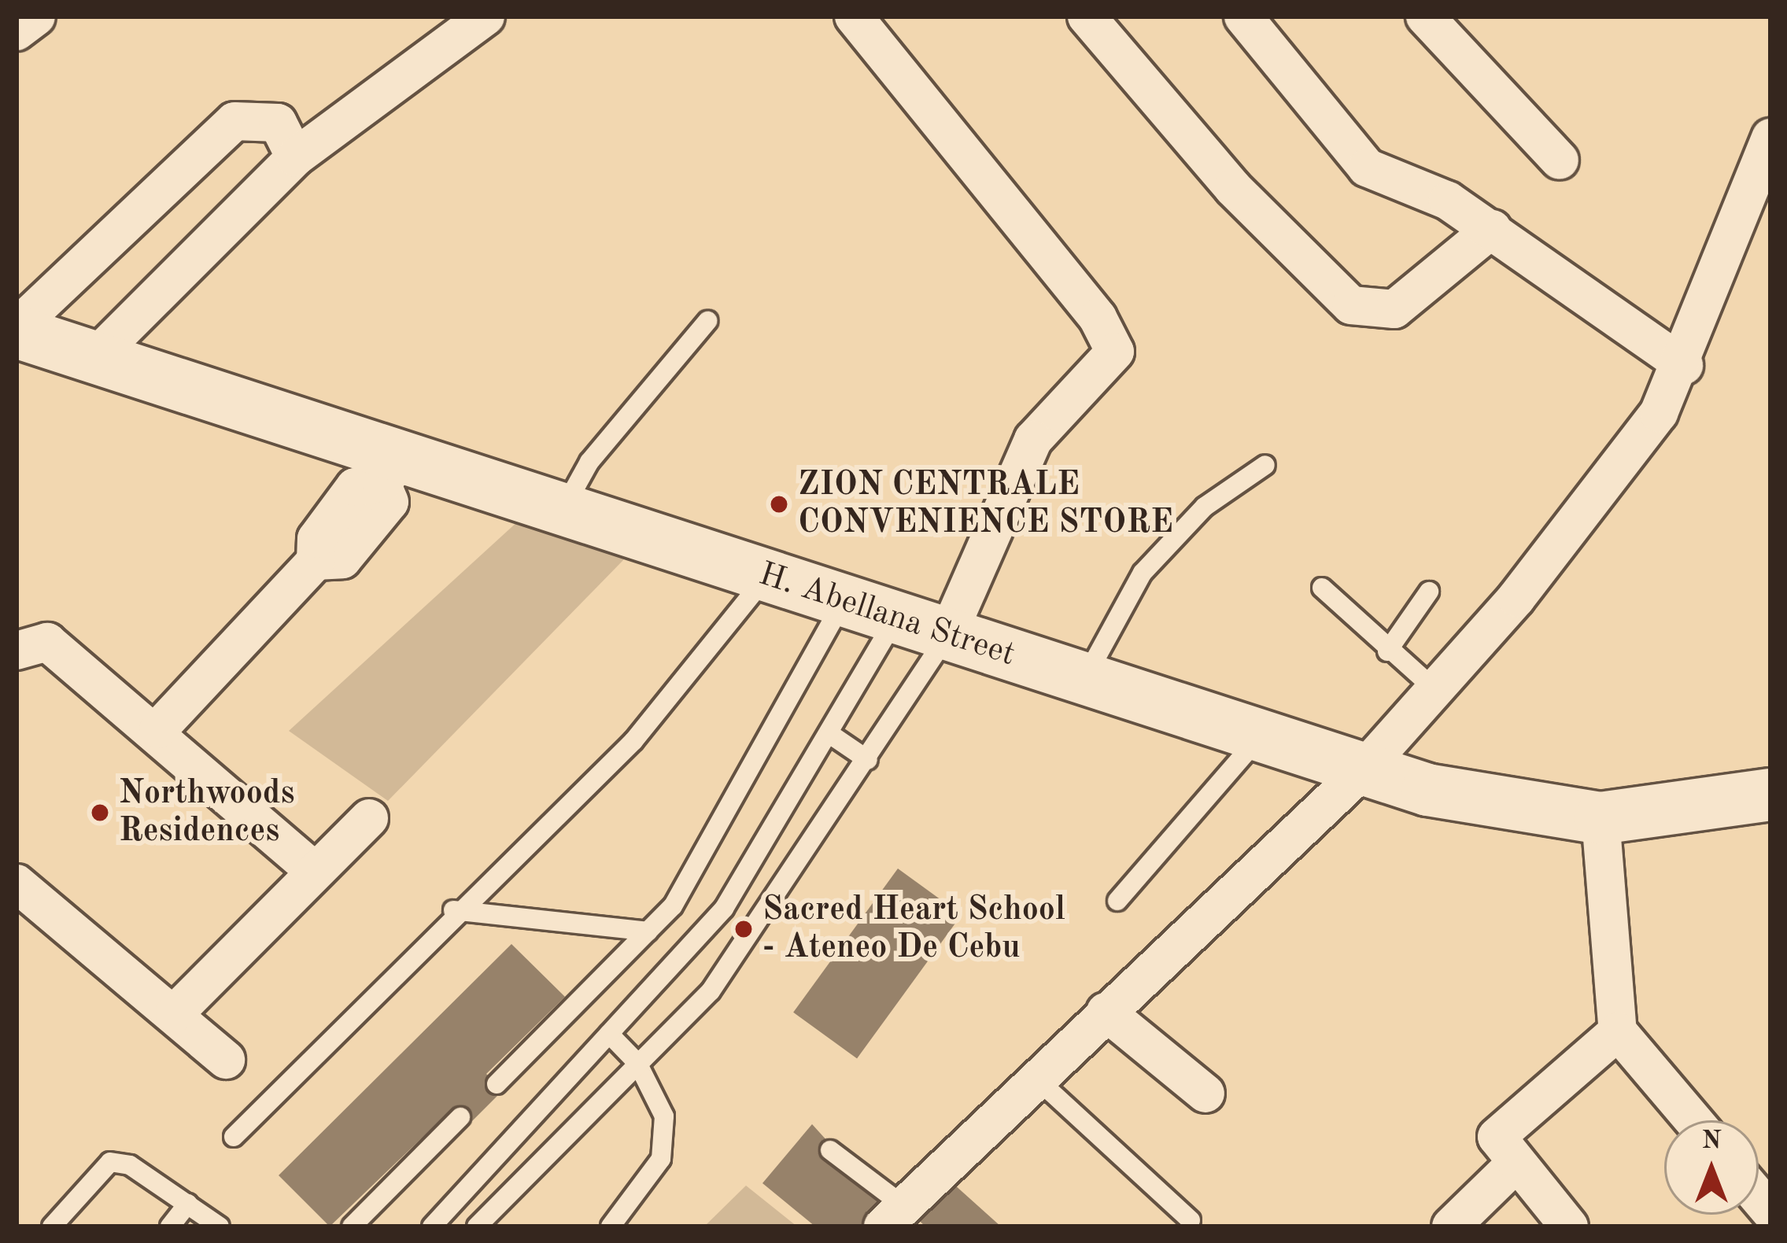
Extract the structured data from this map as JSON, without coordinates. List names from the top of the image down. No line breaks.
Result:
{"streets":{"main road":["H. Abellana Street"]},"places":["ZION CENTRALE CONVENIENCE STORE","Northwoods Residences","Sacred Heart School - Ateneo De Cebu"],"north":"top"}
